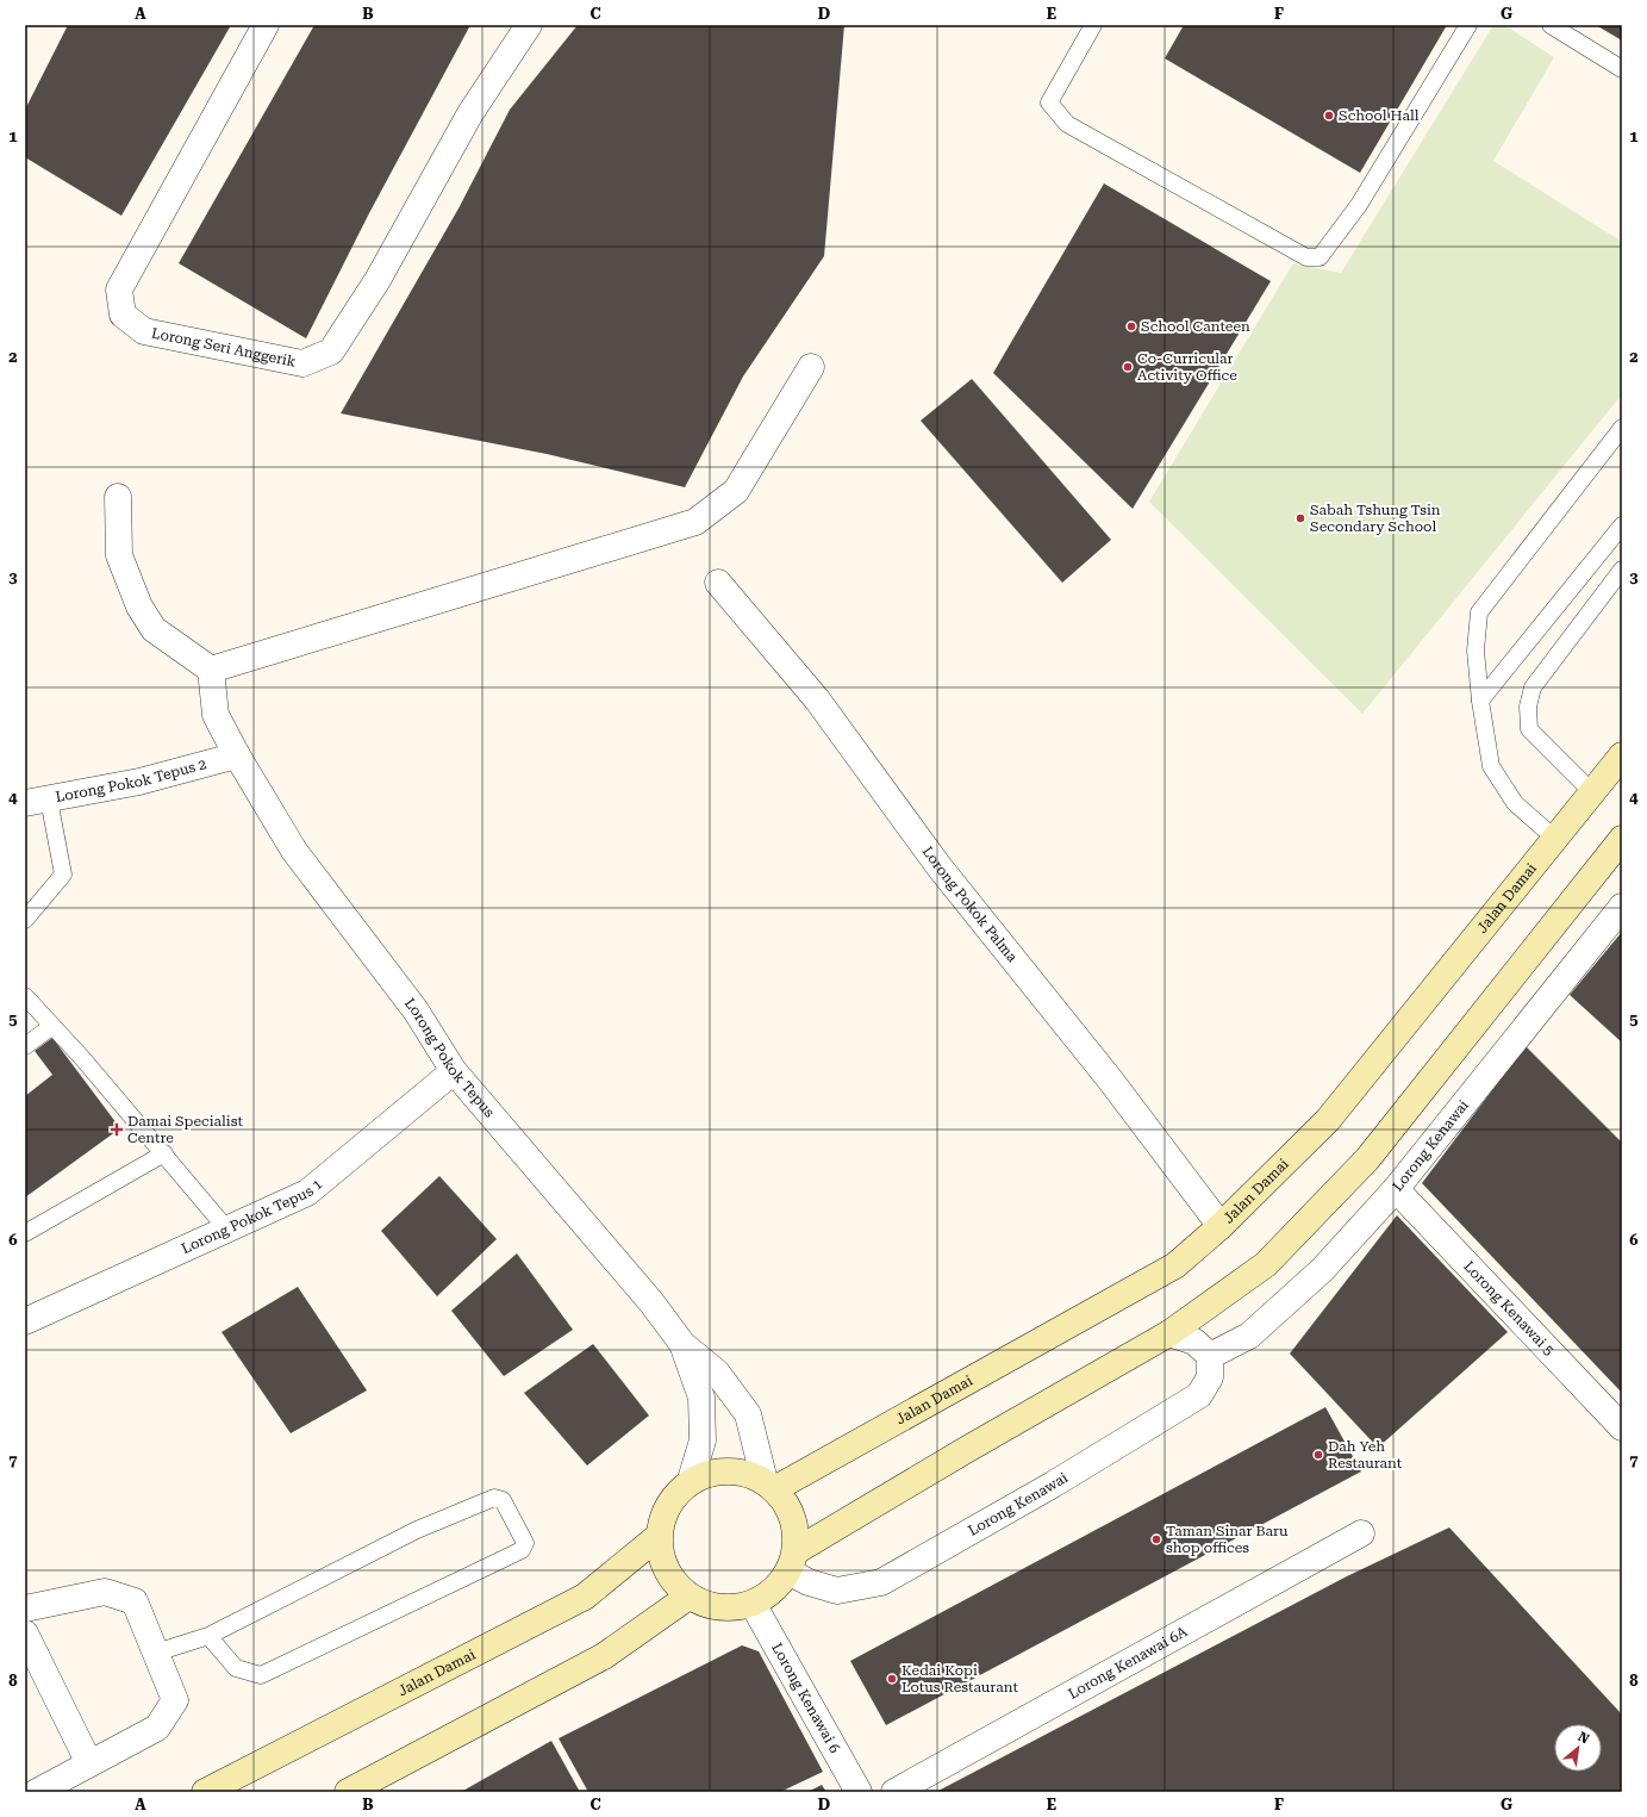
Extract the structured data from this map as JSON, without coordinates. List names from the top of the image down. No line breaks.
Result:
{"streets":{"main road":["Jalan Damai"],"street":["Lorong Seri Anggerik","Lorong Pokok Tepus 2","Lorong Pokok Palma","Lorong Pokok Tepus","Lorong Kenawai","Lorong Pokok Tepus 1","Lorong Kenawai 5","Lorong Kenawai 6A","Lorong Kenawai 6"]},"crossings":[["Lorong Pokok Tepus 2","Lorong Pokok Tepus"],["Jalan Damai","Lorong Pokok Palma"],["Jalan Damai","Lorong Pokok Tepus"],["Jalan Damai","Lorong Kenawai"],["Jalan Damai","Lorong Kenawai 6"],["Lorong Pokok Tepus","Lorong Kenawai"],["Lorong Pokok Tepus","Lorong Pokok Tepus 1"],["Lorong Pokok Tepus","Lorong Kenawai 6"],["Lorong Kenawai","Lorong Kenawai 5"],["Lorong Kenawai","Lorong Kenawai 6"]],"places":{"other":["School Hall","School Canteen","Co-Curricular Activity Office","Sabah Tshung Tsin Secondary School","Dah Yeh Restaurant","Taman Sinar Baru shop offices","Kedai Kopi Lotus Restaurant"],"health":["Damai Specialist Centre"]},"north":"top right","grid":{"columns":["A","B","C","D","E","F","G"],"rows":["1","2","3","4","5","6","7","8"]}}
